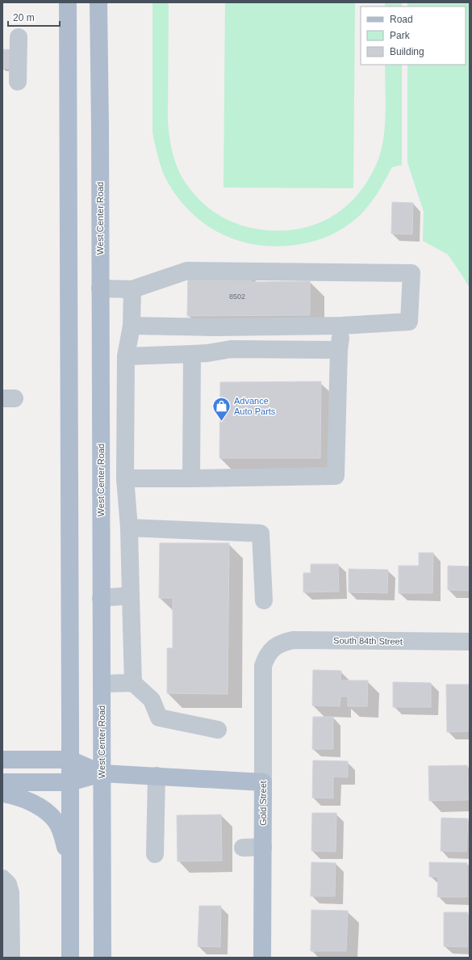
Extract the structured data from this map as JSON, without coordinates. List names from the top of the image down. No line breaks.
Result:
{"streets":{"main road":["West Center Road","Gold Street"],"street":["South 84th Street"]},"crossings":[["South 84th Street","Gold Street"]],"places":{"shop":["Advance Auto Parts"]},"house_numbers":["8502"],"legend":["Road","Park","Building"],"scale_bar":"20 m"}
